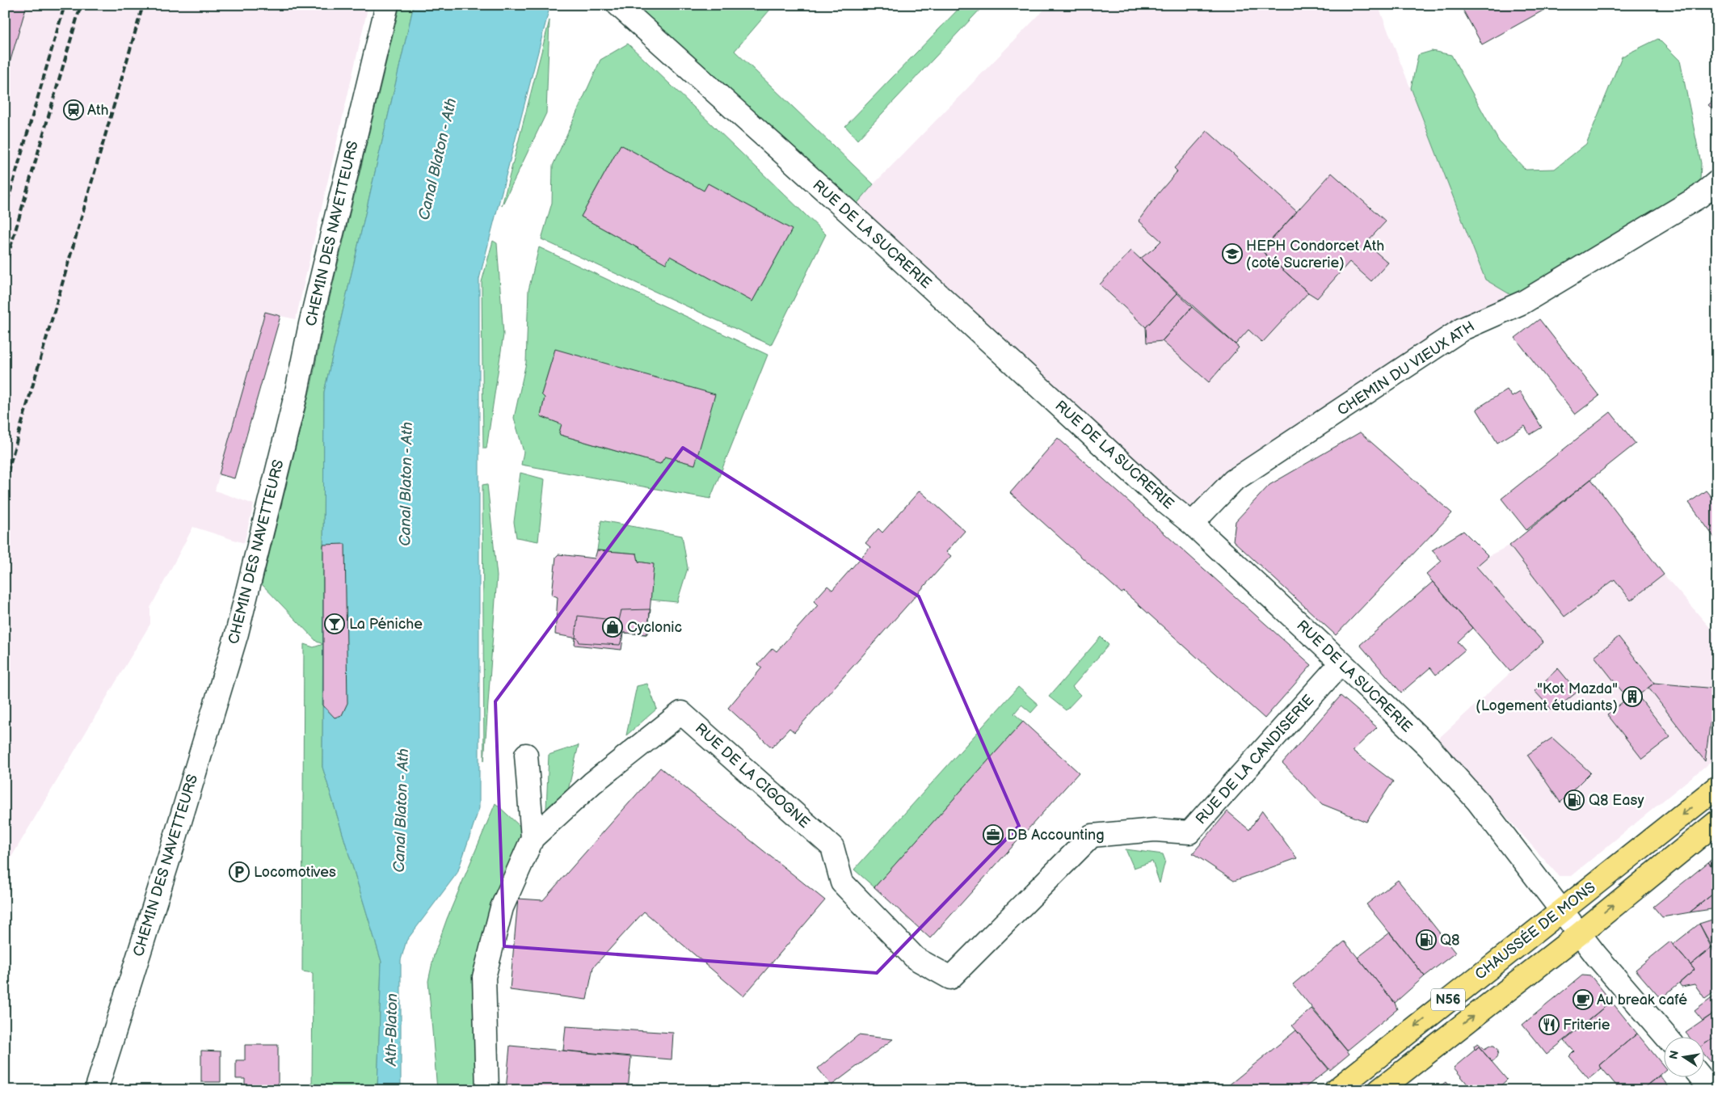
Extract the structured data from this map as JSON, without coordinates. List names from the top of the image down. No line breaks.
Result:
{"streets":{"main road":["CHAUSSÉE DE MONS","N56"],"street":["CHEMIN DES NAVETTEURS","RUE DE LA SUCRERIE","CHEMIN DU VIEUX ATH","RUE DE LA CANDISERIE","RUE DE LA CIGOGNE"]},"crossings":[["RUE DE LA SUCRERIE","CHEMIN DU VIEUX ATH"],["RUE DE LA SUCRERIE","RUE DE LA CANDISERIE"],["RUE DE LA SUCRERIE","CHAUSSÉE DE MONS"],["RUE DE LA CANDISERIE","RUE DE LA CIGOGNE"]],"water":["Canal Blaton - Ath","Ath-Blaton"],"places":{"station":["Ath"],"school or university":["HEPH Condorcet Ath (coté Sucrerie)"],"bar":["La Péniche"],"shop":["Cyclonic"],"building":["\"Kot Mazda\" (Logement étudiants)"],"fuel station":["Q8 Easy","Q8"],"office":["DB Accounting"],"parking":["Locomotives"],"cafe":["Au break café"],"restaurant":["Friterie"]},"north":"left"}
